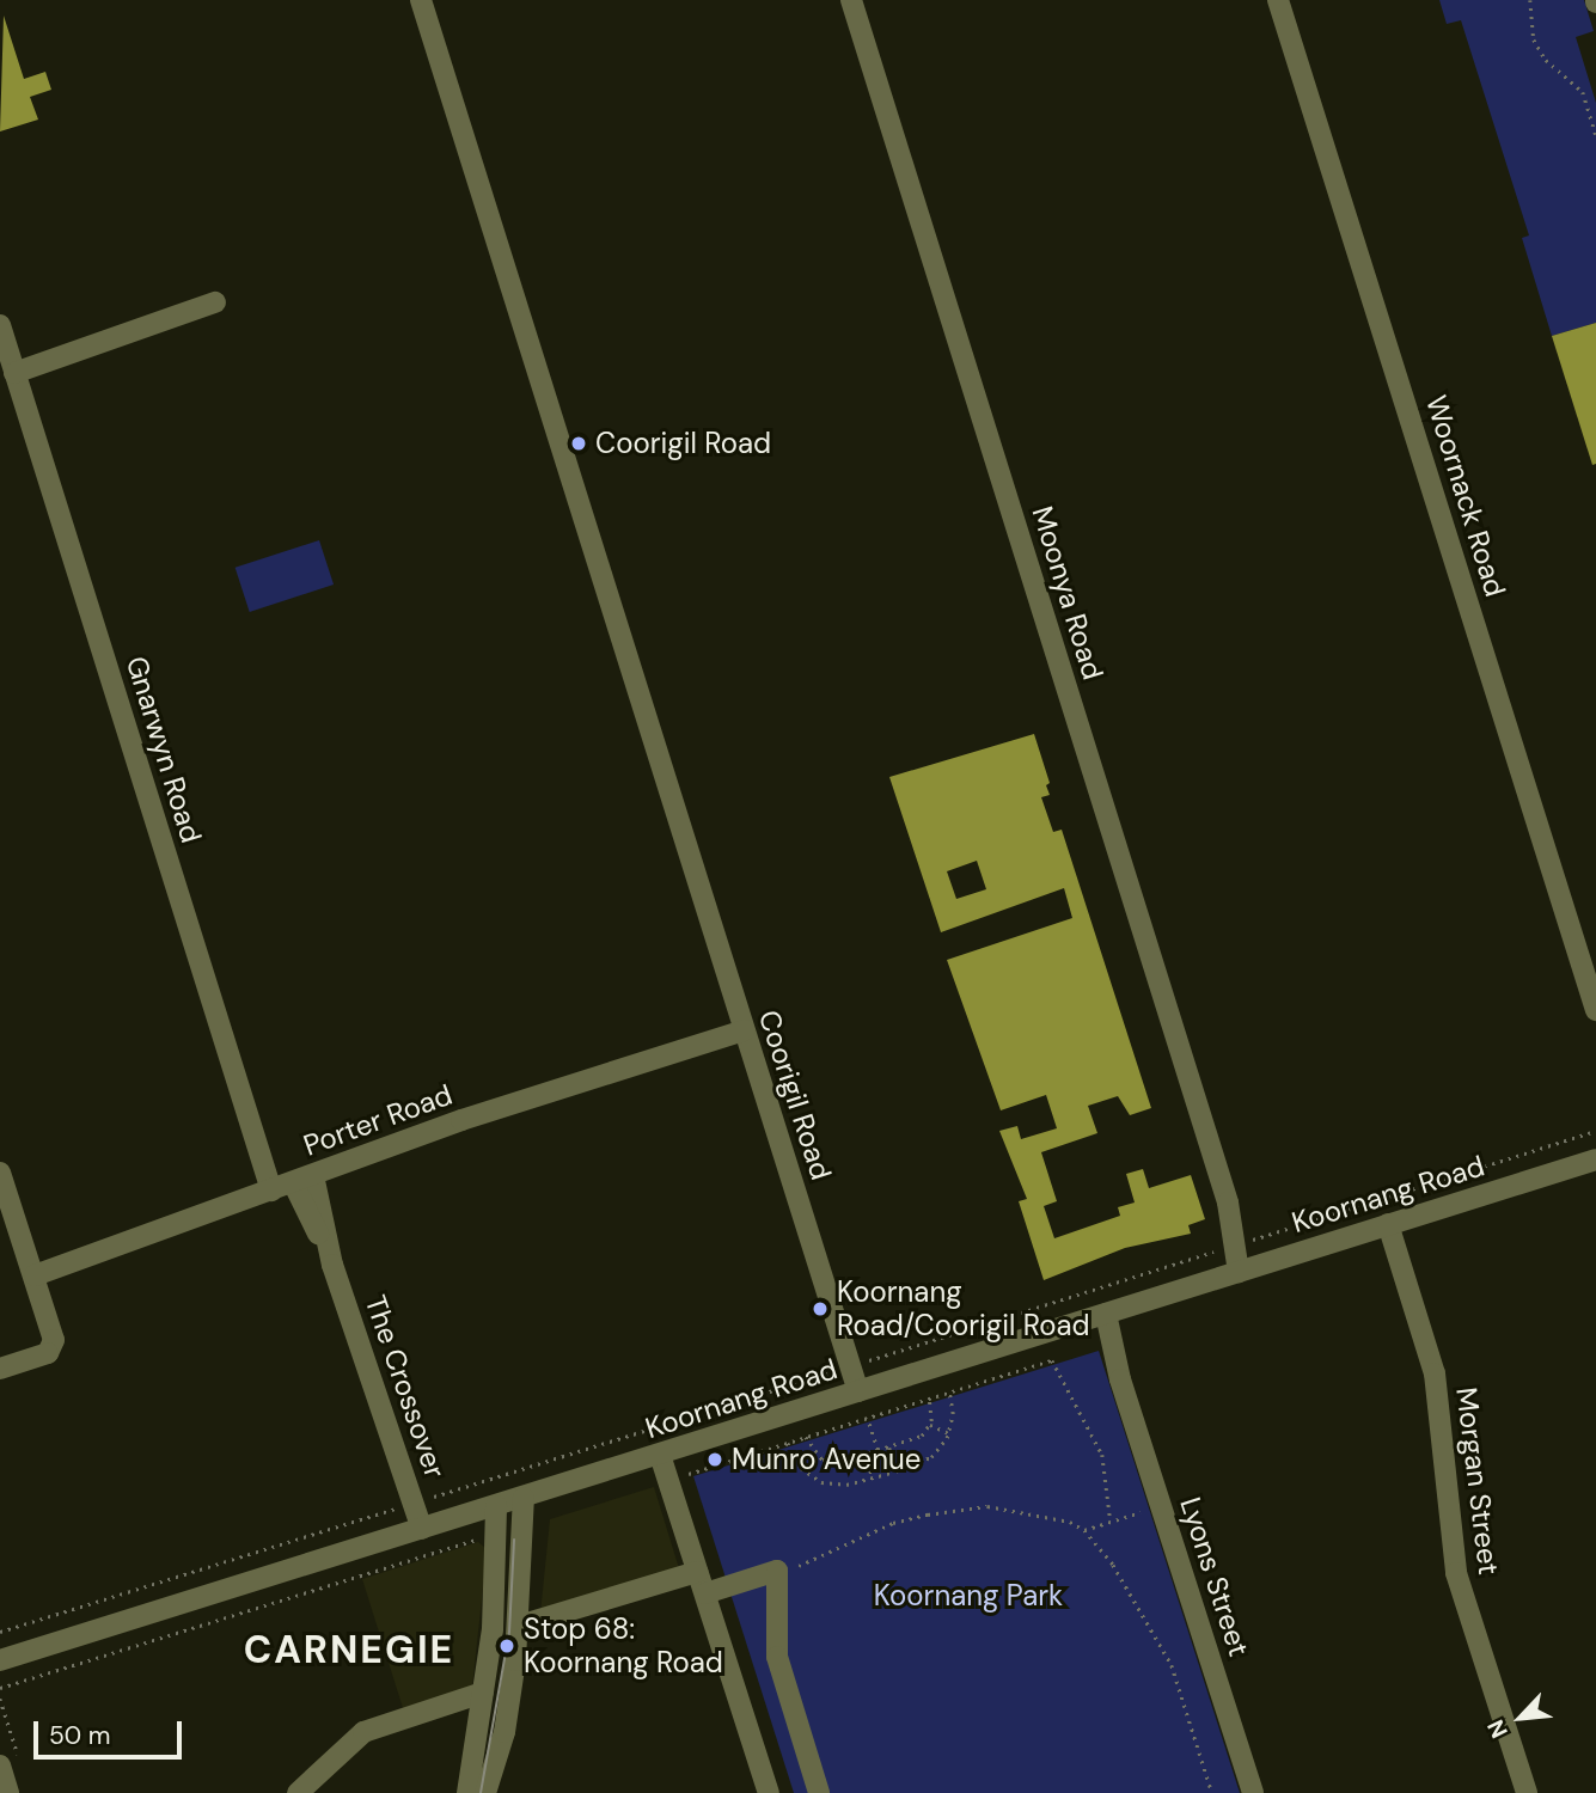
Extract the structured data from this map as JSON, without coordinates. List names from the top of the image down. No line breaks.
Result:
{"streets":{"street":["Woornack Road","Moonya Road","Gnarwyn Road","Coorigil Road","Porter Road","Koornang Road","The Crossover","Morgan Street","Lyons Street"]},"crossings":[["Moonya Road","Koornang Road"],["Gnarwyn Road","Porter Road"],["Coorigil Road","Porter Road"],["Coorigil Road","Koornang Road"],["Porter Road","The Crossover"],["Koornang Road","The Crossover"],["Koornang Road","Morgan Street"],["Koornang Road","Lyons Street"]],"districts":["CARNEGIE"],"parks":["Koornang Park"],"places":["Coorigil Road","Koornang Road/Coorigil Road","Munro Avenue","Stop 68: Koornang Road"],"scale_bar":"50 m","north":"bottom left"}
